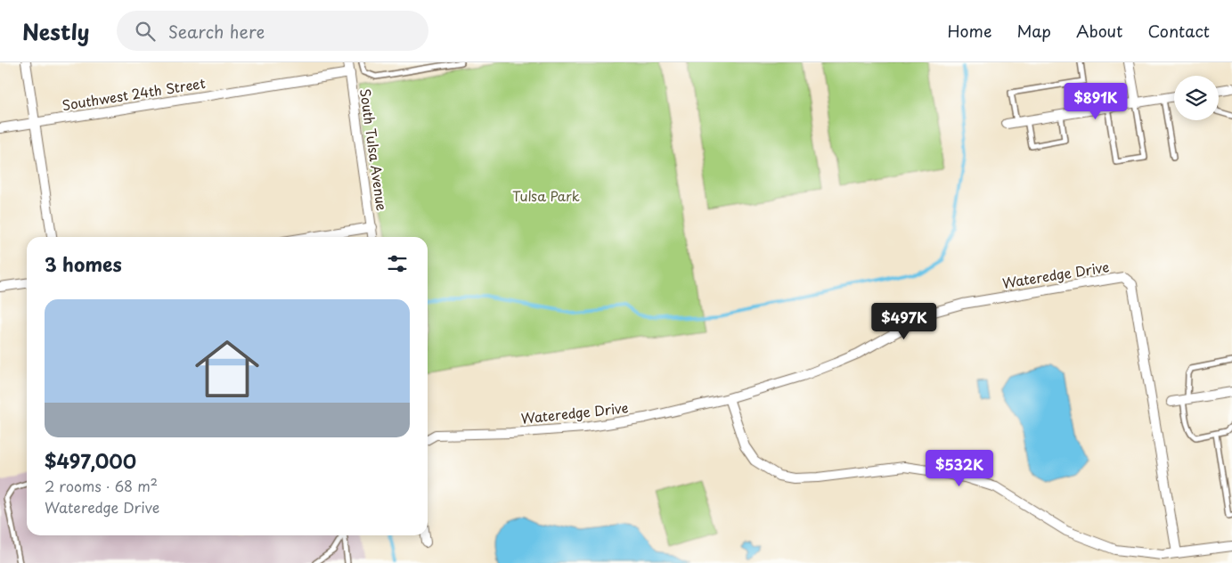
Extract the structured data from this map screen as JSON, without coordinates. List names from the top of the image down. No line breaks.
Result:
{"streets":{"street":["Southwest 24th Street","South Tulsa Avenue","Wateredge Drive"]},"crossings":[["Southwest 24th Street","South Tulsa Avenue"]],"parks":["Tulsa Park"],"page":{"header":"Nestly","search":"Search here","nav":["Home","Map","About","Contact"],"price":["$891K","$497K","$532K"],"heading":"3 homes","list":[{"name":"$497,000","note":"2 rooms · 68 m² · Wateredge Drive"}]}}
